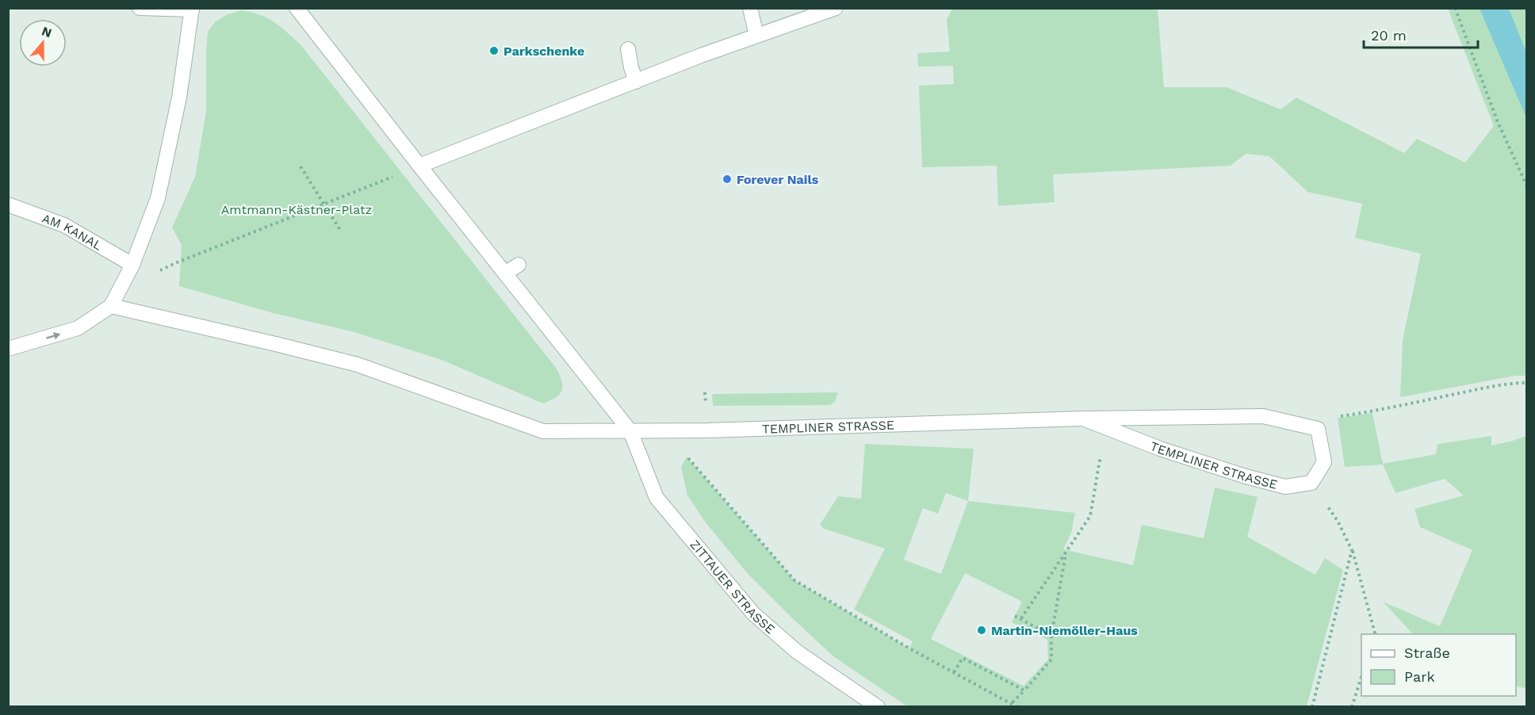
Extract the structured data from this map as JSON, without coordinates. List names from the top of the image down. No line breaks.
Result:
{"streets":{"street":["AM KANAL","TEMPLINER STRASSE","ZITTAUER STRASSE"]},"crossings":[["TEMPLINER STRASSE","ZITTAUER STRASSE"]],"parks":["Amtmann-Kästner-Platz"],"places":["Parkschenke","Forever Nails","Martin-Niemöller-Haus"],"legend":["Straße","Park"],"scale_bar":"20 m","north":"top"}
